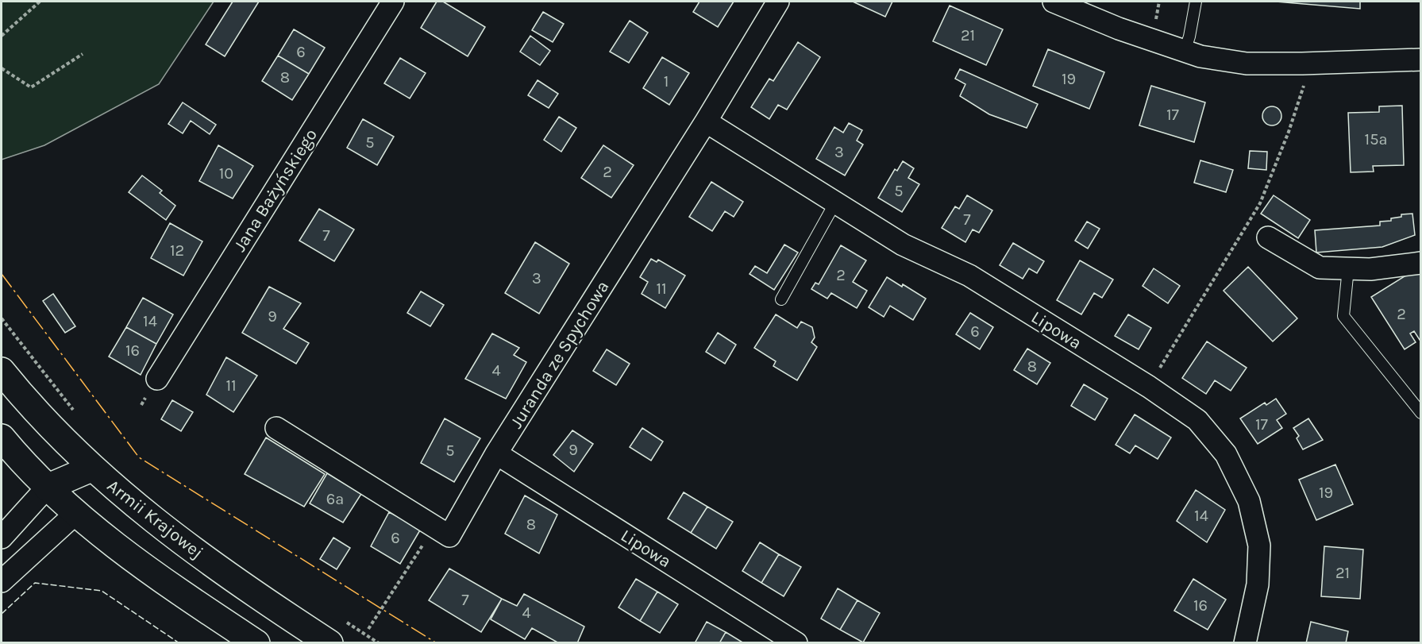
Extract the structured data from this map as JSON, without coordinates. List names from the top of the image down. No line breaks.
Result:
{"streets":{"main road":["Armii Krajowej"],"street":["Jana Bażyńskiego","Lipowa","Juranda ze Spychowa"]},"crossings":[["Lipowa","Juranda ze Spychowa"]],"house_numbers":["21","6","8","19","1","17","15a","5","3","2","10","5","7","7","12","2","3","11","2","9","14","6","16","8","4","11","17","9","5","19","6a","14","8","6","21","7","16","4"]}
